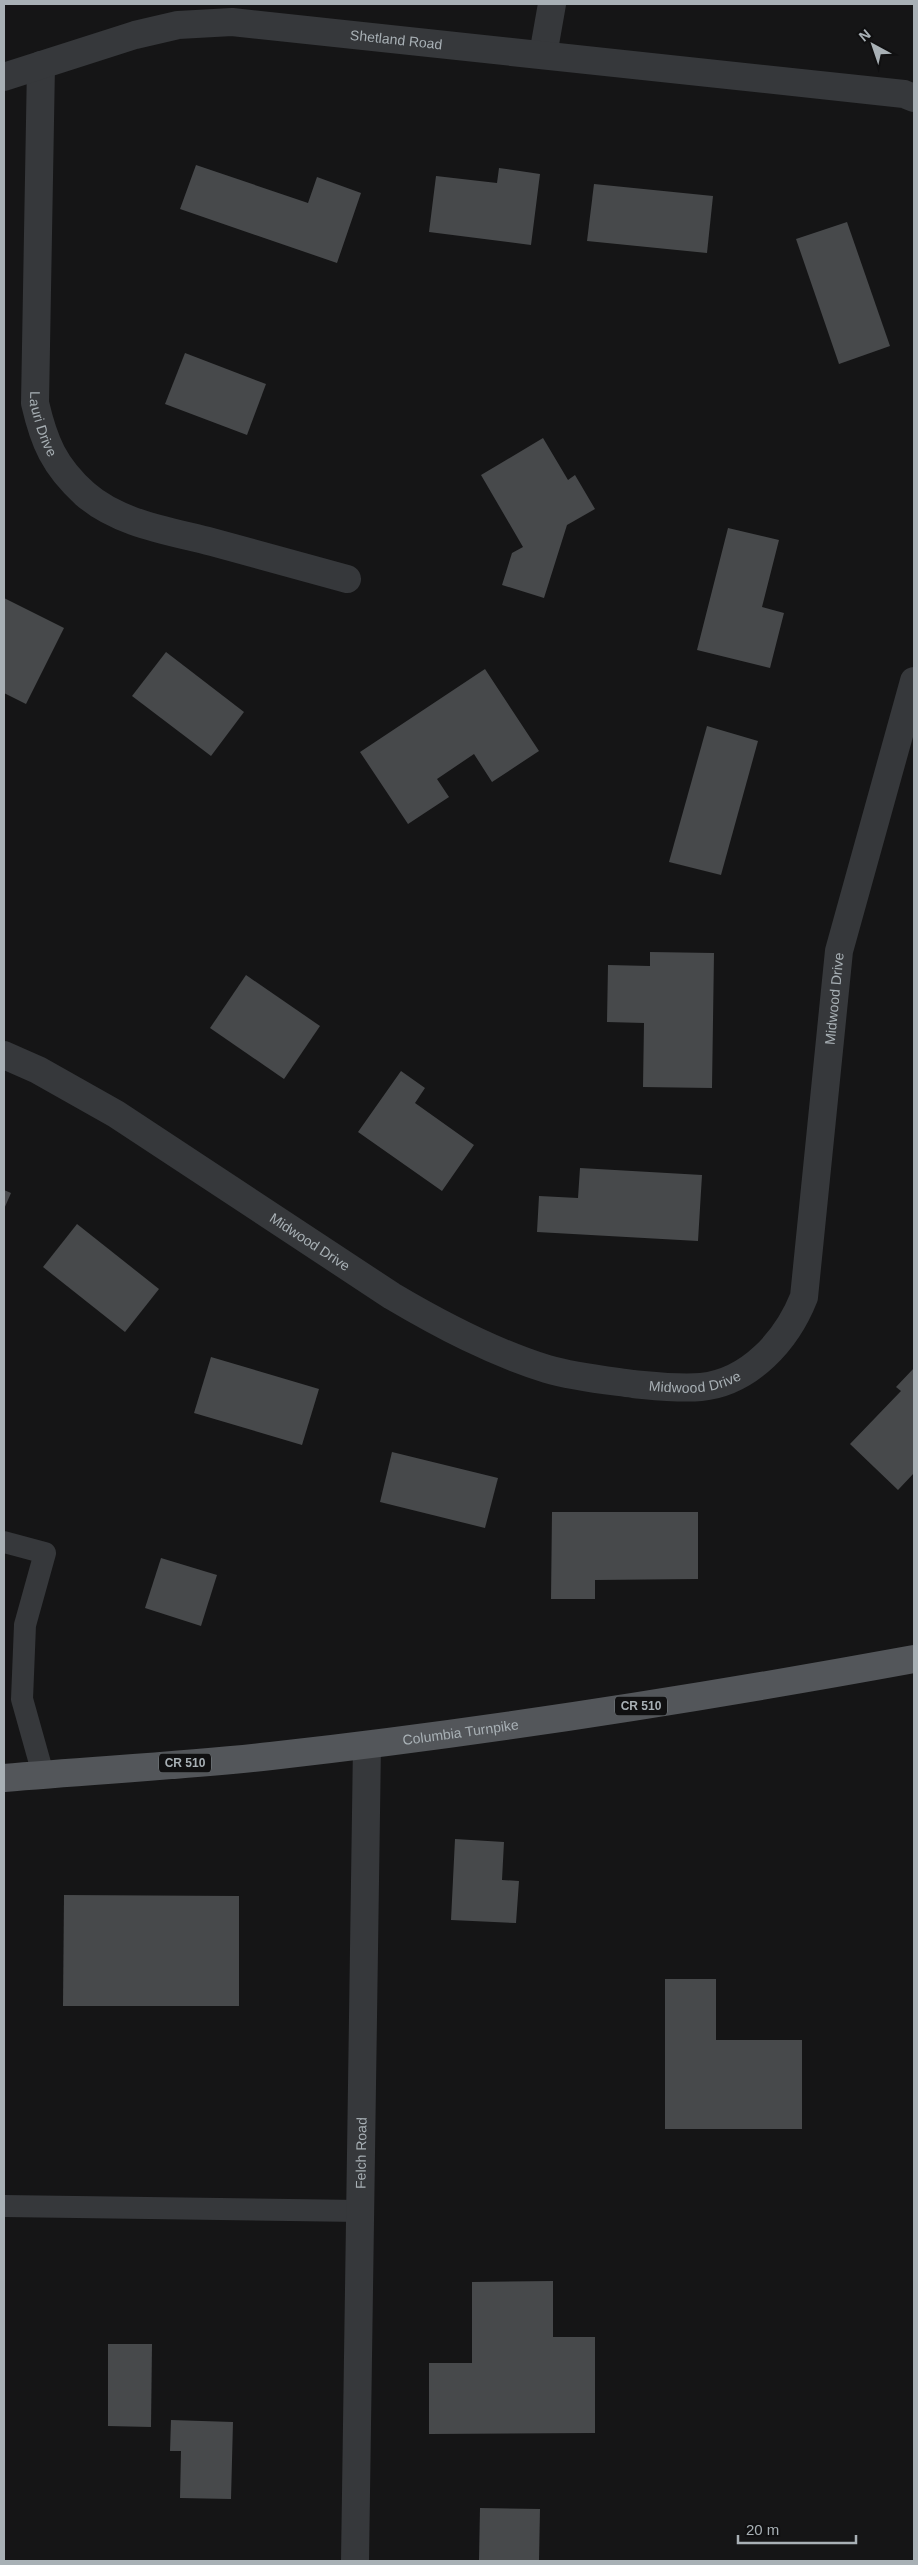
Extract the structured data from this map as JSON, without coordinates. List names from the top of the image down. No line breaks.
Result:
{"streets":{"main road":["CR 510","Columbia Turnpike"],"street":["Shetland Road","Lauri Drive","Midwood Drive","Felch Road"]},"crossings":[["Shetland Road","Lauri Drive"],["Columbia Turnpike","Felch Road"]],"scale_bar":"20 m","north":"top left"}
